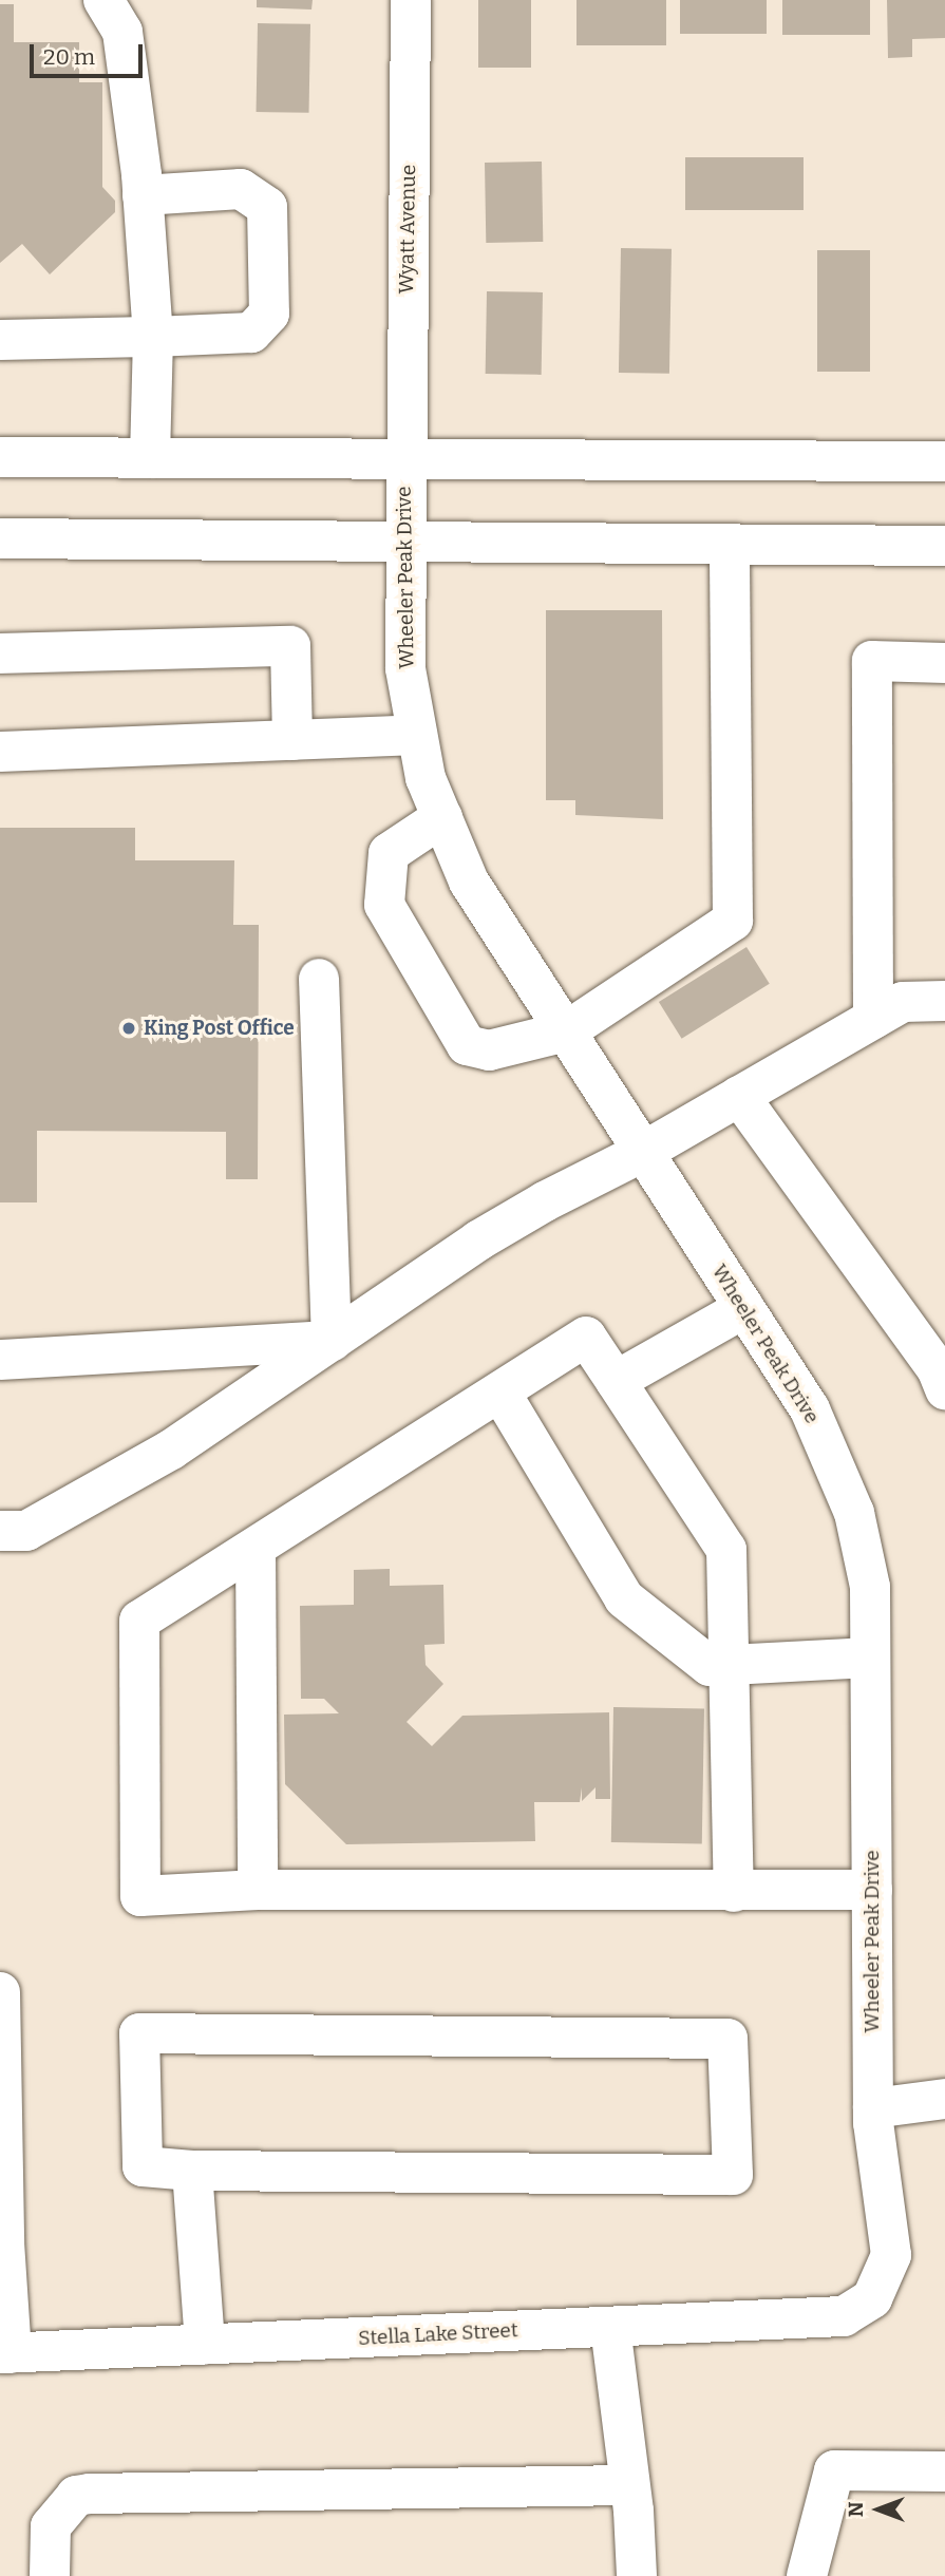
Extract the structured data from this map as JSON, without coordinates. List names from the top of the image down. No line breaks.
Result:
{"streets":{"street":["Wyatt Avenue","Wheeler Peak Drive","Stella Lake Street"]},"crossings":[["Wyatt Avenue","Wheeler Peak Drive"],["Wheeler Peak Drive","Stella Lake Street"]],"places":["King Post Office"],"scale_bar":"20 m","north":"left"}
